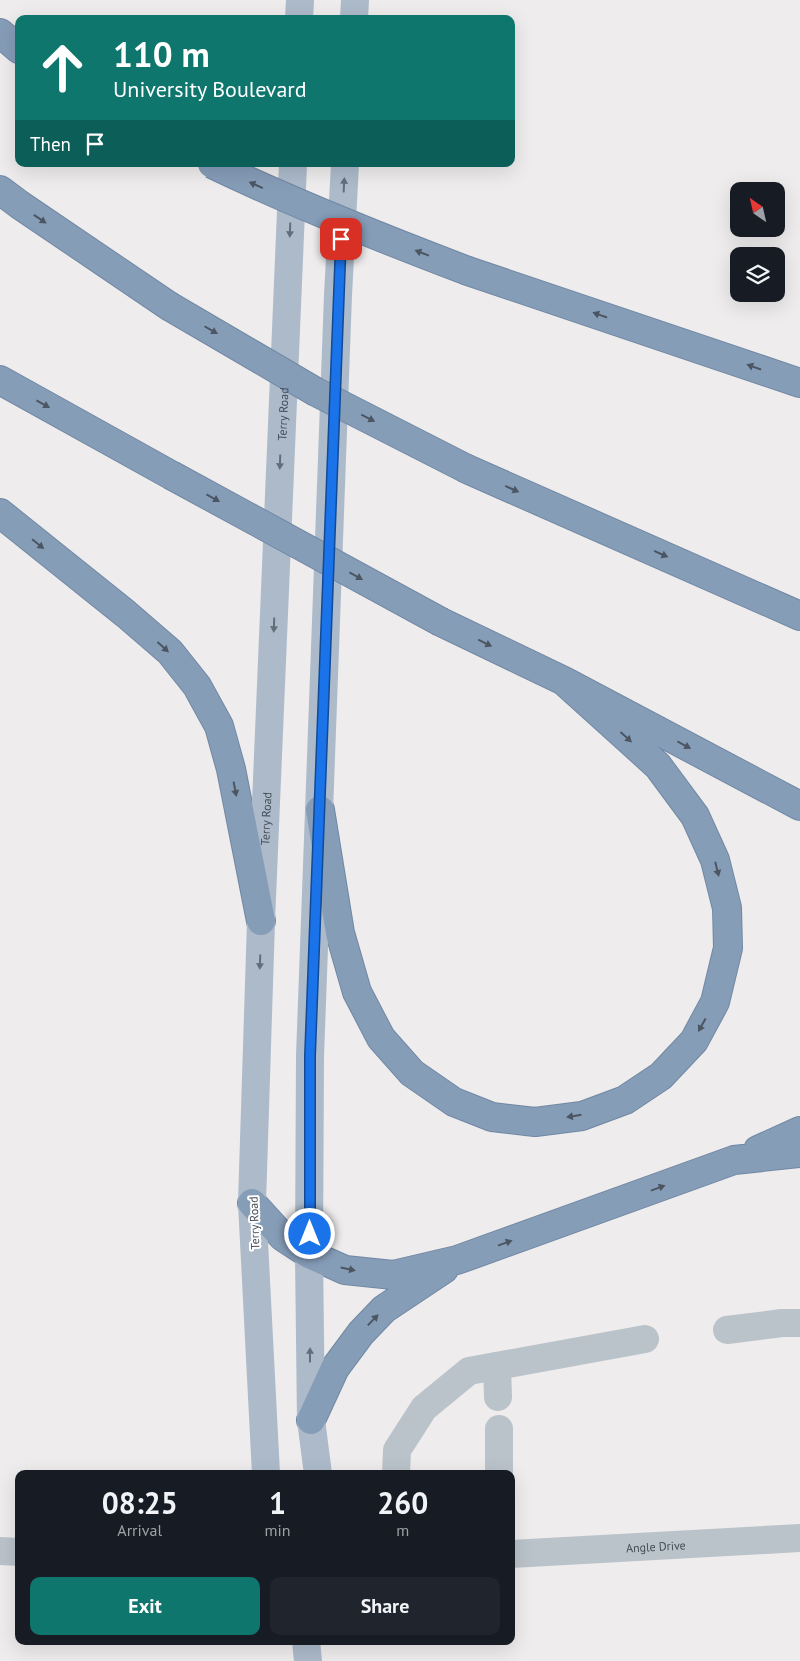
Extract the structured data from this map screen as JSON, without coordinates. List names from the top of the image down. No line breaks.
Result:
{"streets":{"main road":["Terry Road"],"street":["Angle Drive"]},"north":"top left","page":{"turn":["110 m","University Boulevard"],"then":"Then","eta":["08:25","Arrival","1","min","260","m"],"buttons":["Exit","Share"]}}
